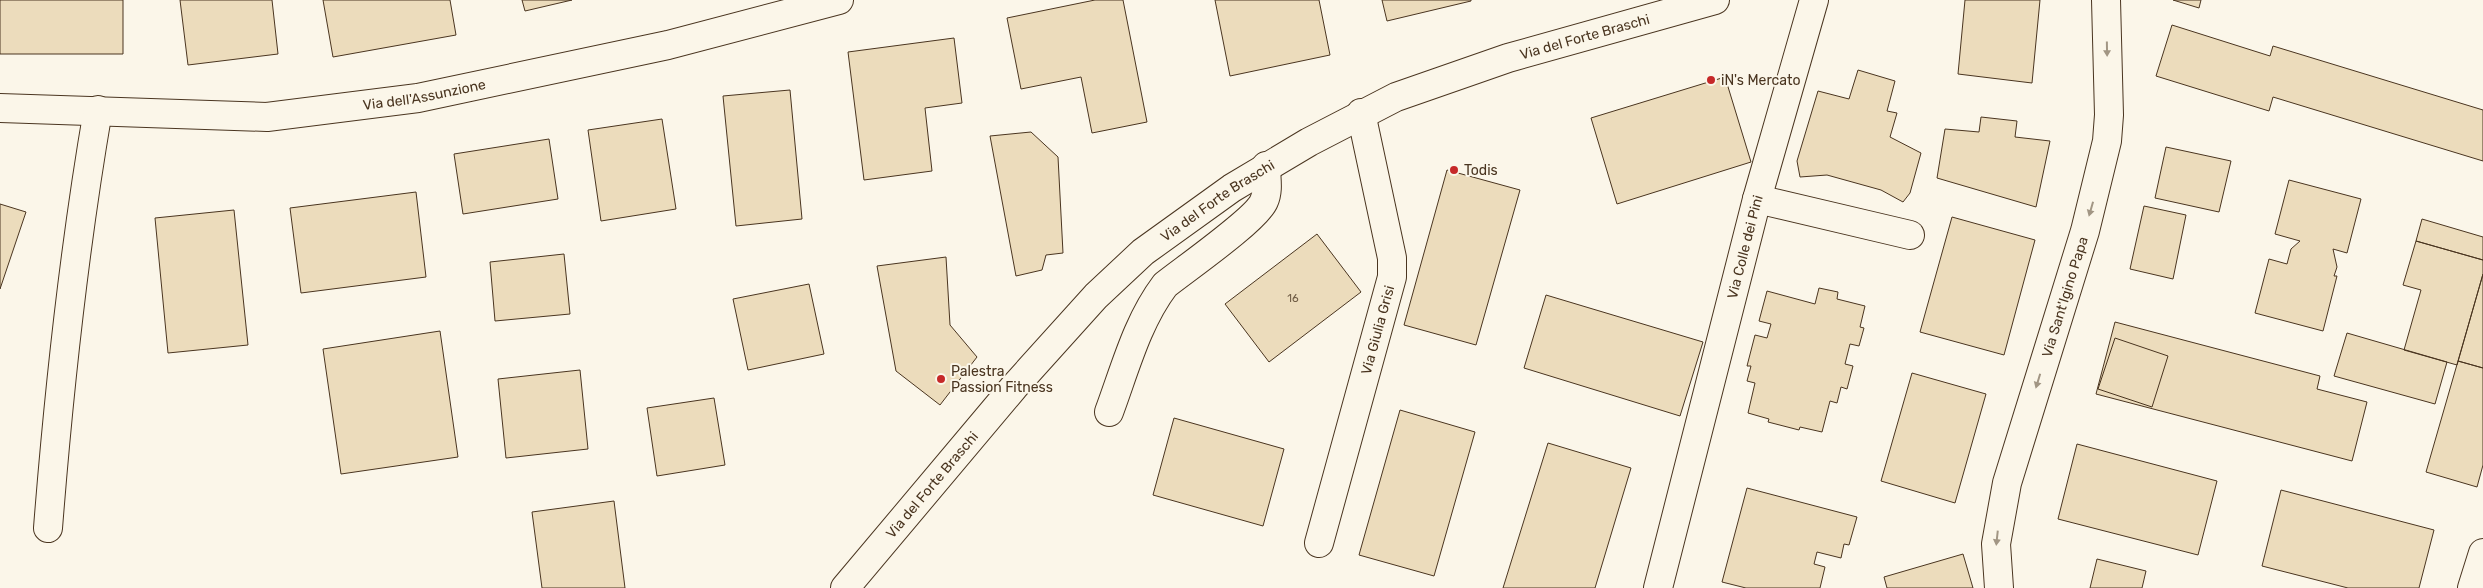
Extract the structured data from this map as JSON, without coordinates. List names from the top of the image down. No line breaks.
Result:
{"streets":{"street":["Via del Forte Braschi","Via dell'Assunzione","Via Colle dei Pini","Via Sant'Igino Papa","Via Giulia Grisi"]},"crossings":[["Via del Forte Braschi","Via Giulia Grisi"]],"one_way":["Via Sant'Igino Papa"],"places":["iN's Mercato","Todis","Palestra Passion Fitness"],"house_numbers":["16"]}
